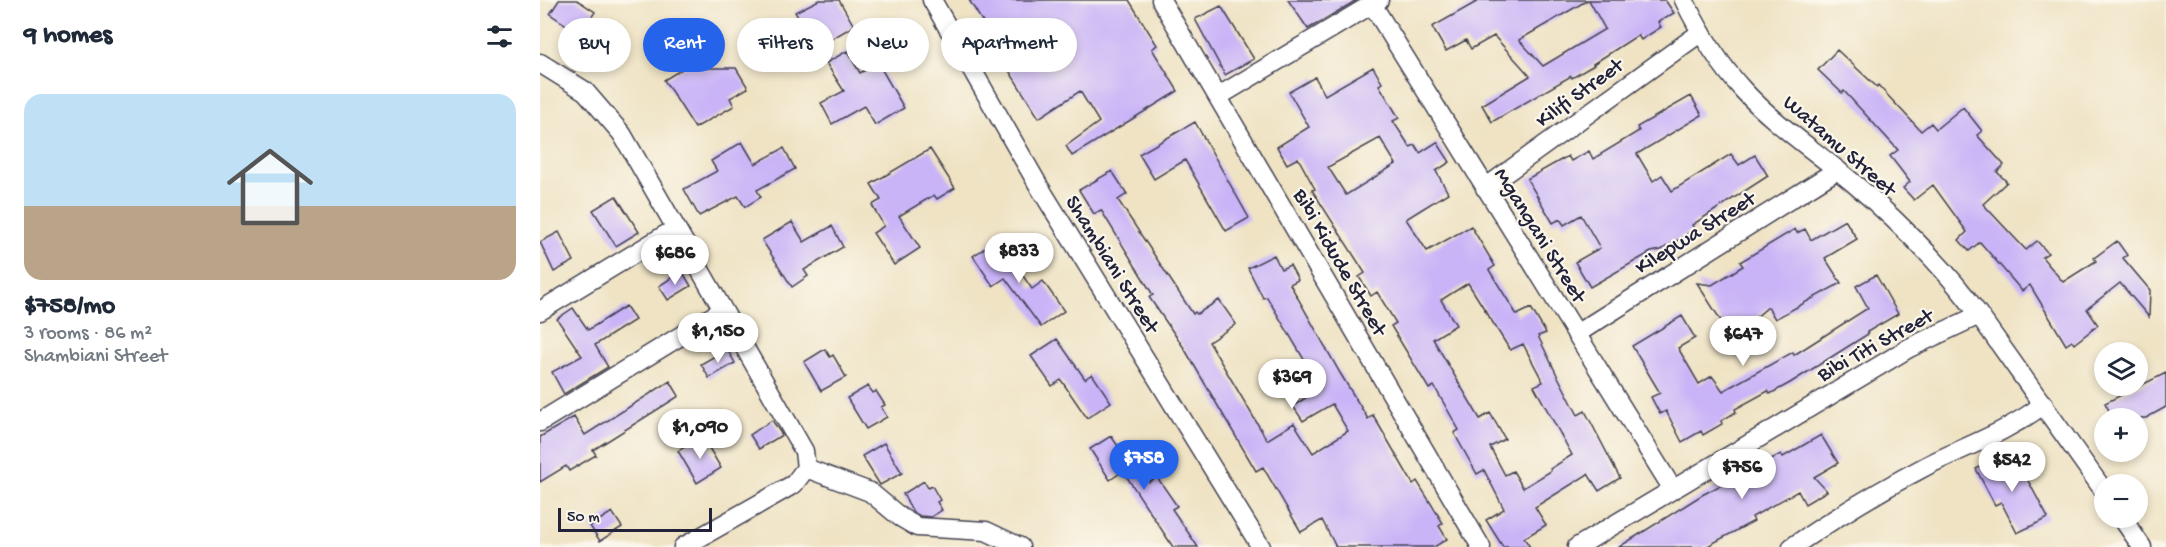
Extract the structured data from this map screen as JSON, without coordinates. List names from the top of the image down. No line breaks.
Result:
{"streets":{"street":["Kilifi Street","Watamu Street","Kilepwa Street","Mgangani Street","Bibi Kidude Street","Shambiani Street","Bibi Titi Street"]},"crossings":[["Kilifi Street","Watamu Street"],["Kilifi Street","Mgangani Street"],["Watamu Street","Kilepwa Street"],["Watamu Street","Bibi Titi Street"],["Kilepwa Street","Mgangani Street"],["Mgangani Street","Bibi Titi Street"]],"scale_bar":"50 m","page":{"heading":"9 homes","chip":["Buy","Rent","Filters","New","Apartment"],"list":[{"name":"$758/mo","note":"3 rooms · 86 m² · Shambiani Street"}],"price":["$833","$686","$1,150","$647","$369","$1,090","$758","$542","$756"],"map_buttons":["+","−"],"scale":"50 m"}}
